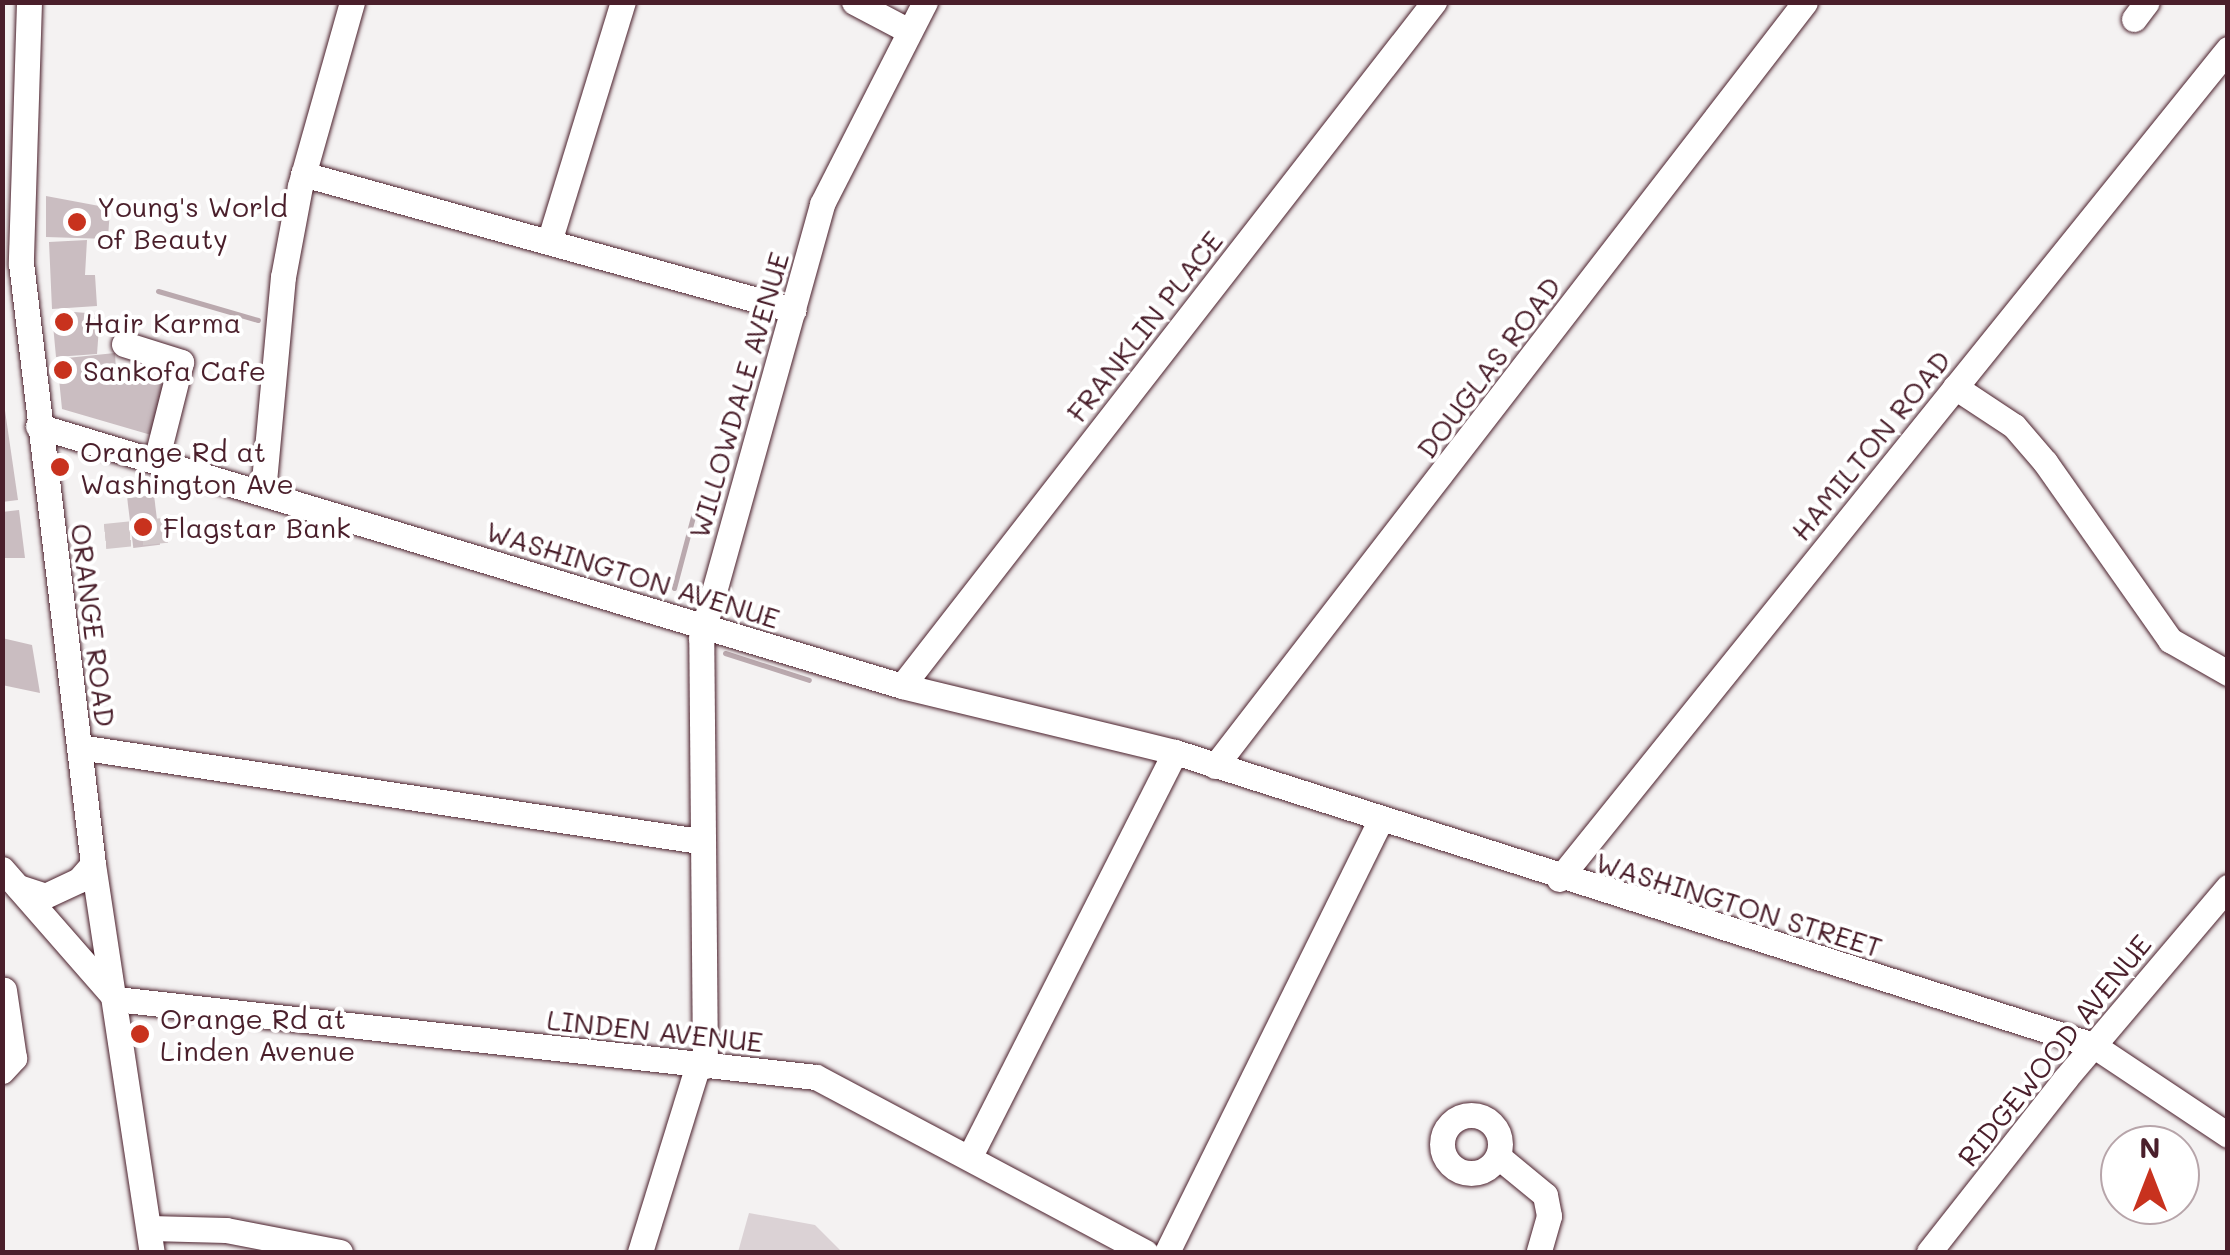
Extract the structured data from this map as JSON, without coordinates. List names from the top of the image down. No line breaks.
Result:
{"streets":{"street":["FRANKLIN PLACE","DOUGLAS ROAD","WILLOWDALE AVENUE","HAMILTON ROAD","WASHINGTON AVENUE","ORANGE ROAD","WASHINGTON STREET","LINDEN AVENUE","RIDGEWOOD AVENUE"]},"crossings":[["FRANKLIN PLACE","WASHINGTON AVENUE"],["DOUGLAS ROAD","WASHINGTON AVENUE"],["DOUGLAS ROAD","WASHINGTON STREET"],["WILLOWDALE AVENUE","WASHINGTON AVENUE"],["WILLOWDALE AVENUE","LINDEN AVENUE"],["HAMILTON ROAD","WASHINGTON STREET"],["WASHINGTON AVENUE","ORANGE ROAD"],["WASHINGTON AVENUE","WASHINGTON STREET"],["ORANGE ROAD","LINDEN AVENUE"],["WASHINGTON STREET","RIDGEWOOD AVENUE"]],"places":["Young's World of Beauty","Hair Karma","Sankofa Cafe","Orange Rd at Washington Ave","Flagstar Bank","Orange Rd at Linden Avenue"],"north":"top"}
